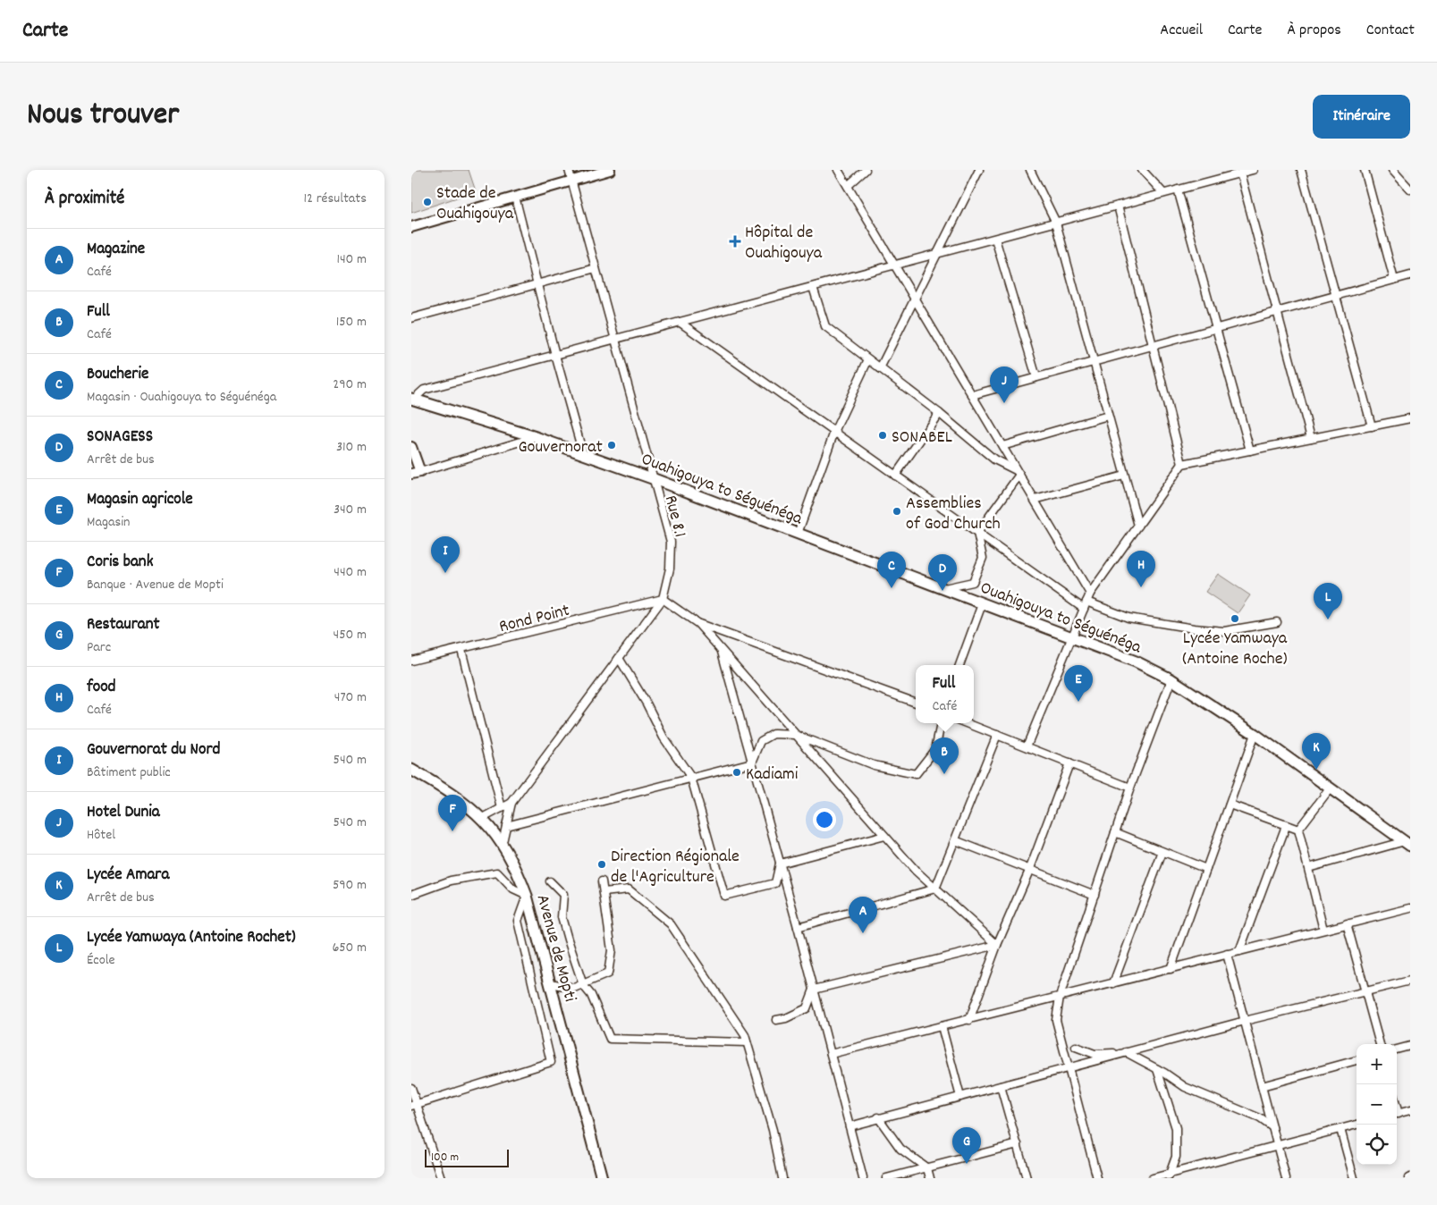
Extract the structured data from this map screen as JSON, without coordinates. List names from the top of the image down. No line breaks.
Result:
{"streets":{"main road":["Ouahigouya to Séguénéga","Avenue de Mopti"],"street":["Rue 8.1","Rond Point"]},"crossings":[["Ouahigouya to Séguénéga","Rue 8.1"],["Rue 8.1","Rond Point"],["Rue 8.1","Avenue de Mopti"]],"places":{"other":["Stade de Ouahigouya","SONABEL","Gouvernorat","Assemblies of God Church","Lycée Yamwaya (Antoine Roche)","Kadiami","Direction Régionale de l'Agriculture"],"health":["Hôpital de Ouahigouya"]},"scale_bar":"100 m","page":{"header":"Carte","nav":["Accueil","Carte","À propos","Contact"],"title":"Nous trouver","buttons":"Itinéraire","heading":["À proximité","12 résultats"],"list":[{"mark":"A","name":"Magazine","note":"Café","value":"140 m"},{"mark":"B","name":"Full","note":"Café","value":"150 m"},{"mark":"C","name":"Boucherie","note":"Magasin · Ouahigouya to Séguénéga","value":"290 m"},{"mark":"D","name":"SONAGESS","note":"Arrêt de bus","value":"310 m"},{"mark":"E","name":"Magasin agricole","note":"Magasin","value":"340 m"},{"mark":"F","name":"Coris bank","note":"Banque · Avenue de Mopti","value":"440 m"},{"mark":"G","name":"Restaurant","note":"Parc","value":"450 m"},{"mark":"H","name":"food","note":"Café","value":"470 m"},{"mark":"I","name":"Gouvernorat du Nord","note":"Bâtiment public","value":"540 m"},{"mark":"J","name":"Hotel Dunia","note":"Hôtel","value":"540 m"},{"mark":"K","name":"Lycée Amara","note":"Arrêt de bus","value":"590 m"},{"mark":"L","name":"Lycée Yamwaya (Antoine Rochet)","note":"École","value":"650 m"}],"pins":["J","I","H","C","D","L","E","K","B","F","A","G"],"popup":["Full","Café"],"map_buttons":["+","−"],"scale":"100 m"}}
